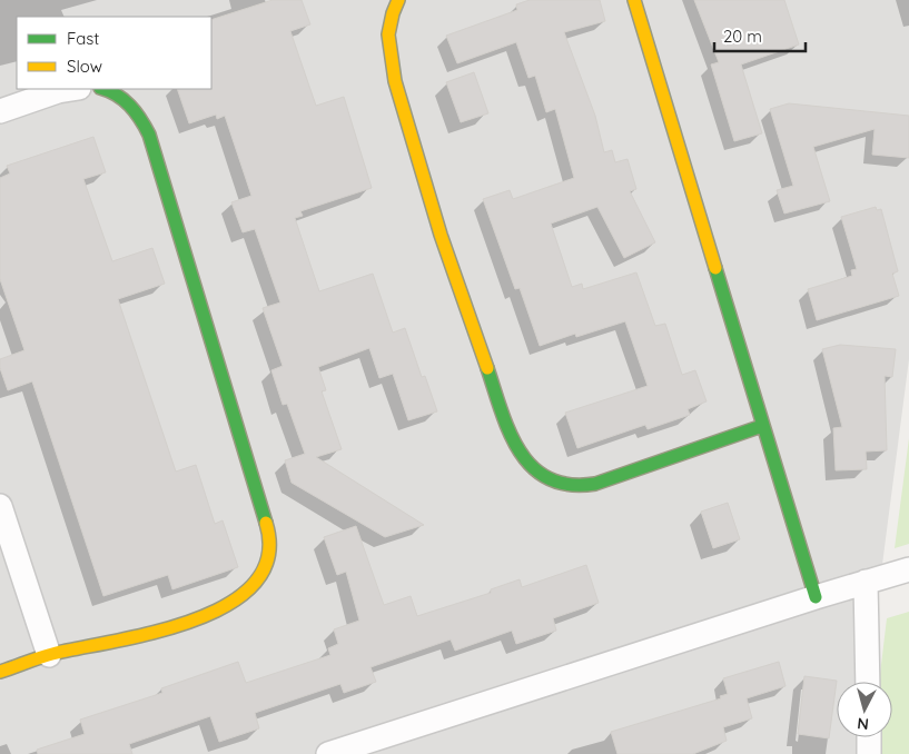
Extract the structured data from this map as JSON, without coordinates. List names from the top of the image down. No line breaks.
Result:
{"legend":["Fast","Slow"],"scale_bar":"20 m","north":"bottom"}
